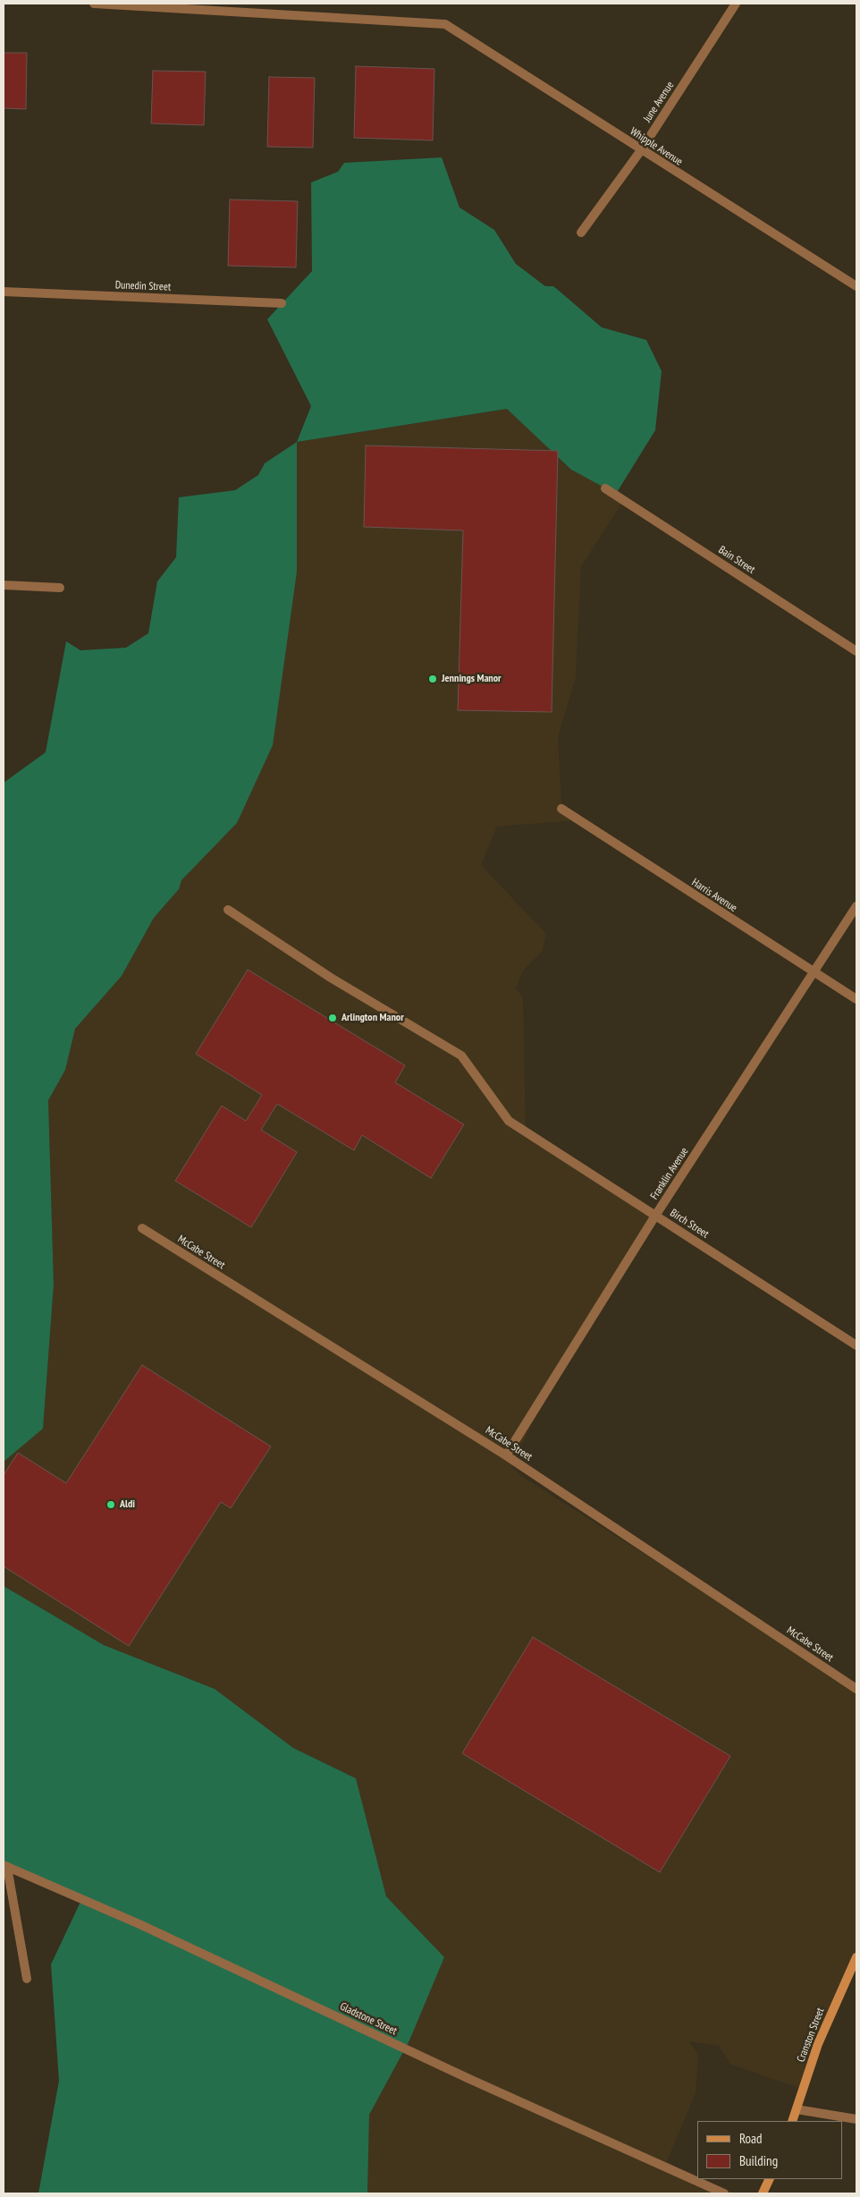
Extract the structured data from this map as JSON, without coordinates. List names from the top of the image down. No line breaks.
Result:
{"streets":{"main road":["Cranston Street"],"street":["June Avenue","Whipple Avenue","Dunedin Street","Bain Street","Harris Avenue","Franklin Avenue","Birch Street","McCabe Street","Gladstone Street"]},"crossings":[["June Avenue","Whipple Avenue"],["Harris Avenue","Franklin Avenue"],["Franklin Avenue","Birch Street"],["Franklin Avenue","McCabe Street"]],"places":["Jennings Manor","Arlington Manor","Aldi"],"legend":["Road","Building"]}
